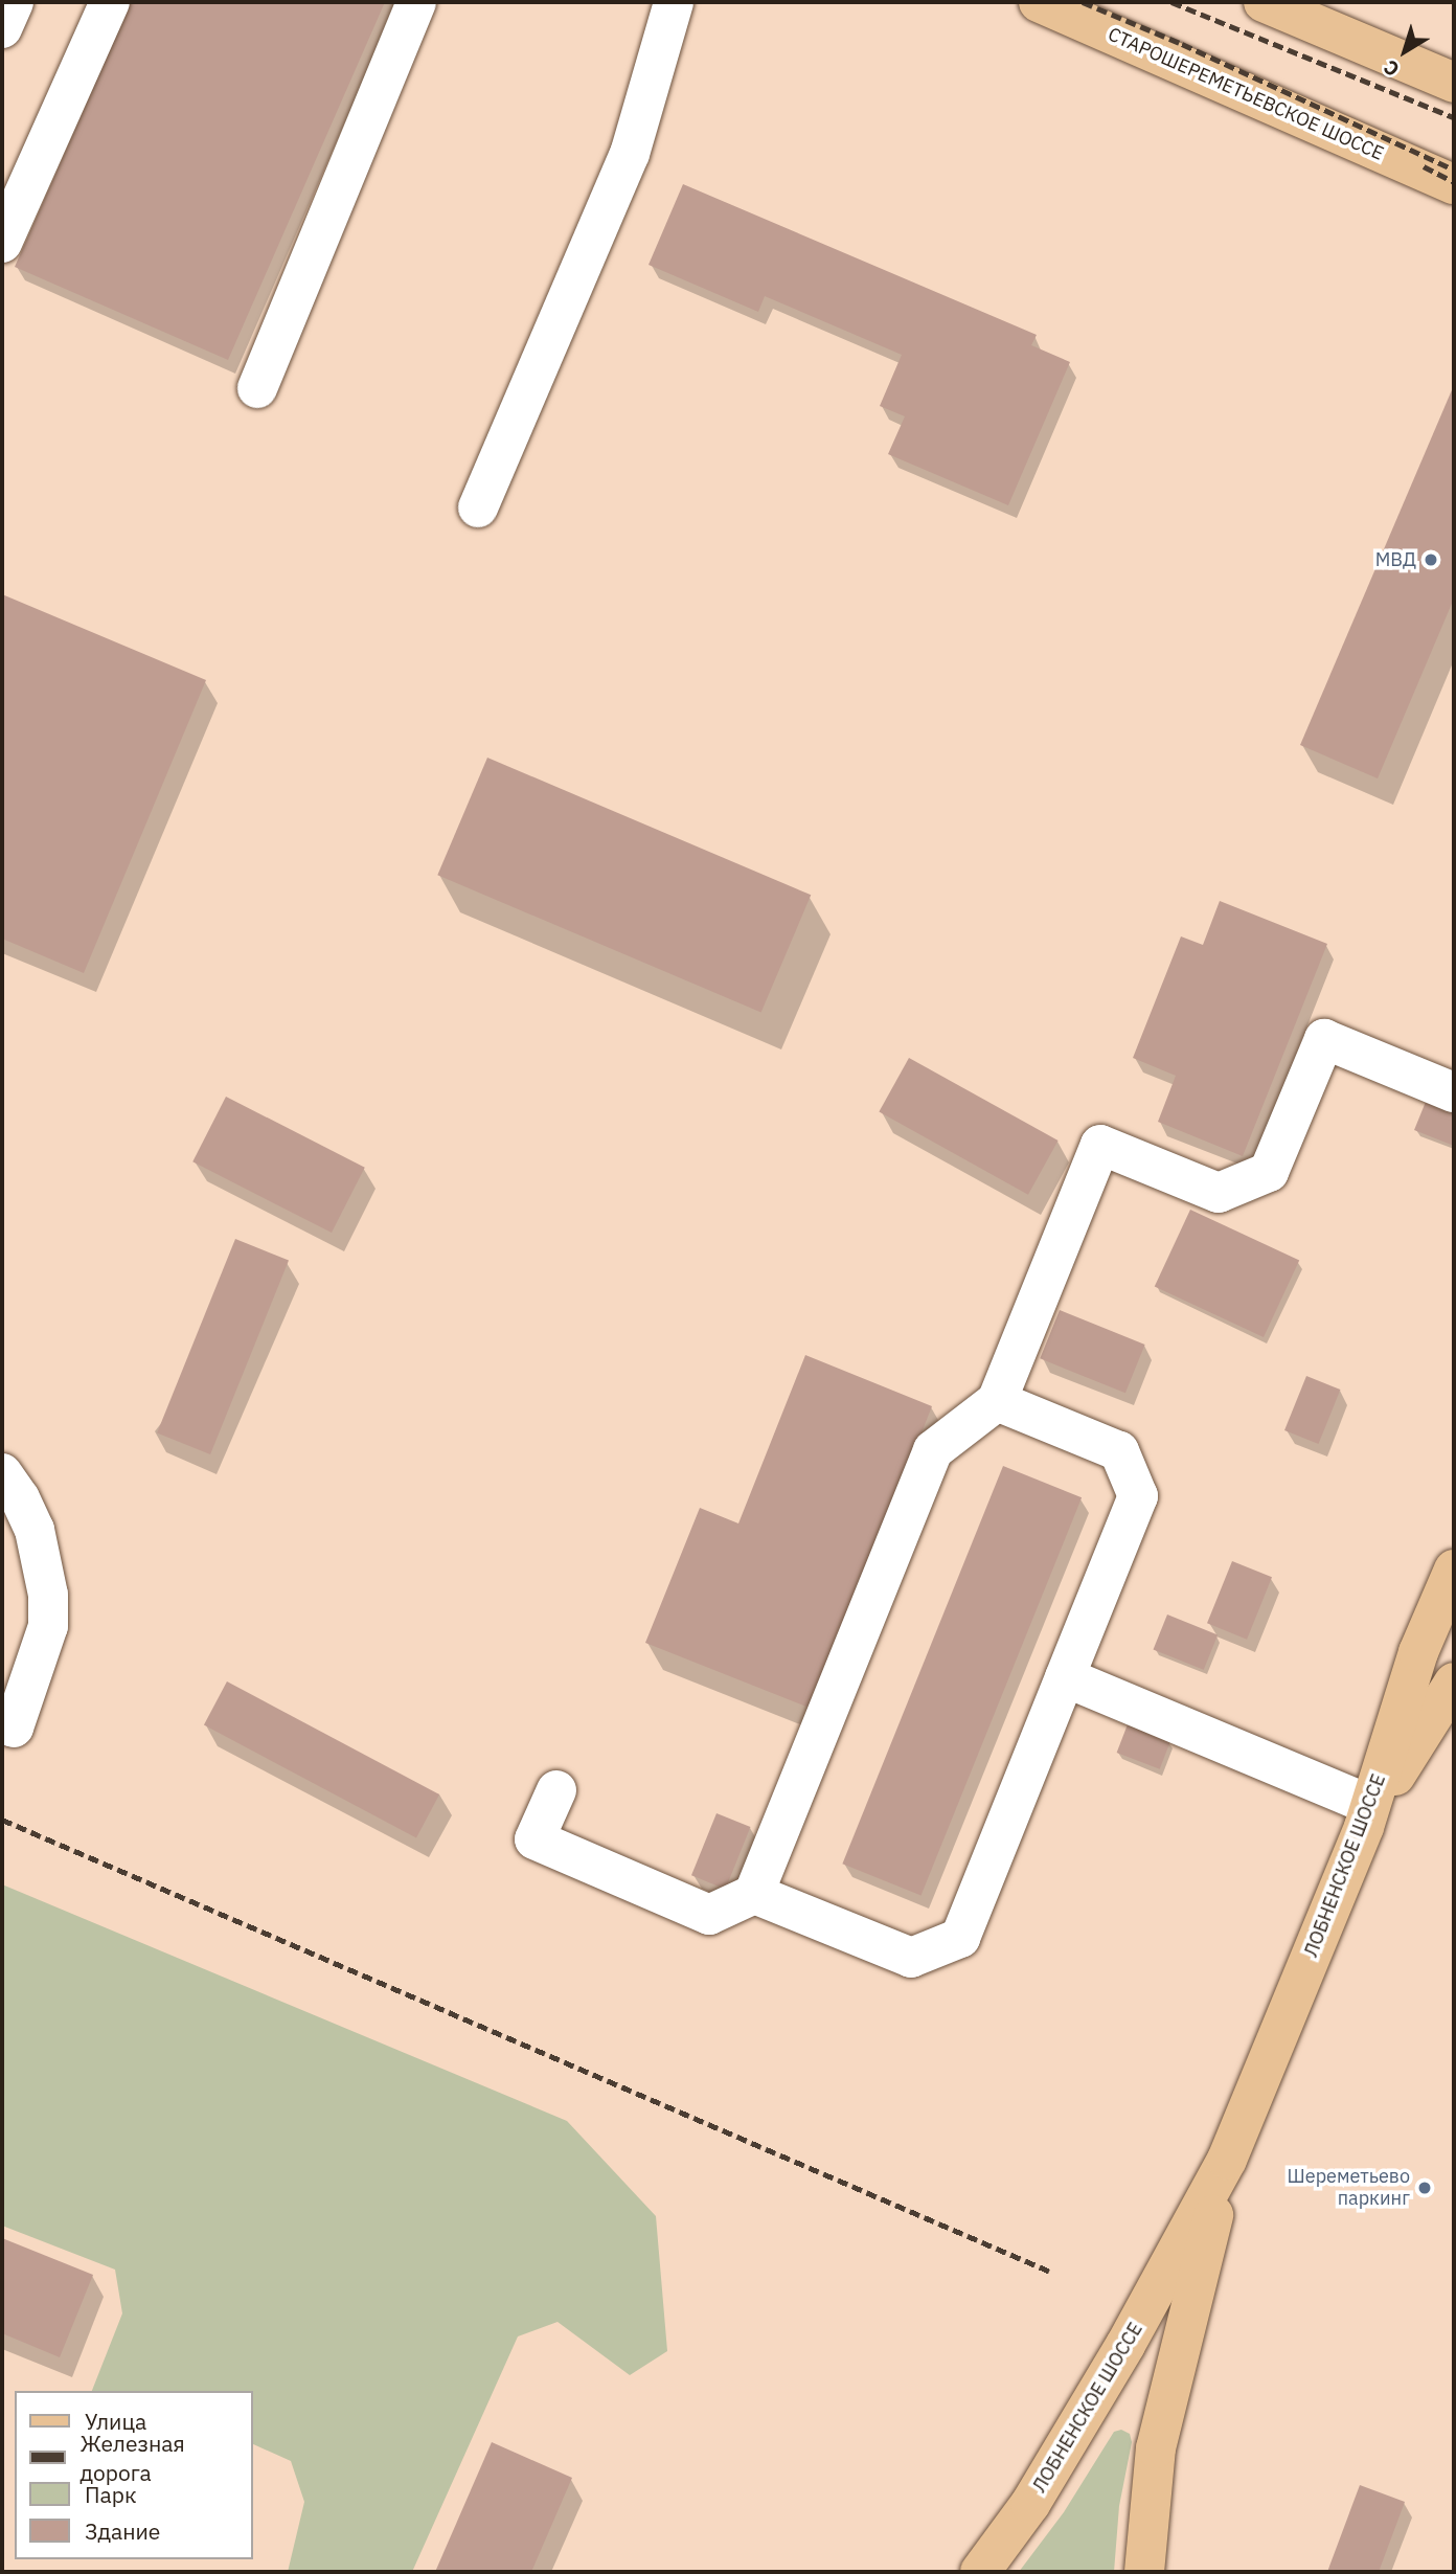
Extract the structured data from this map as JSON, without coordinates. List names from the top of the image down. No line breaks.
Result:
{"streets":{"main road":["СТАРОШЕРЕМЕТЬЕВСКОЕ ШОССЕ","ЛОБНЕНСКОЕ ШОССЕ"]},"places":["МВД","Шереметьево паркинг"],"legend":["Улица","Железная дорога","Парк","Здание"],"north":"bottom left"}
